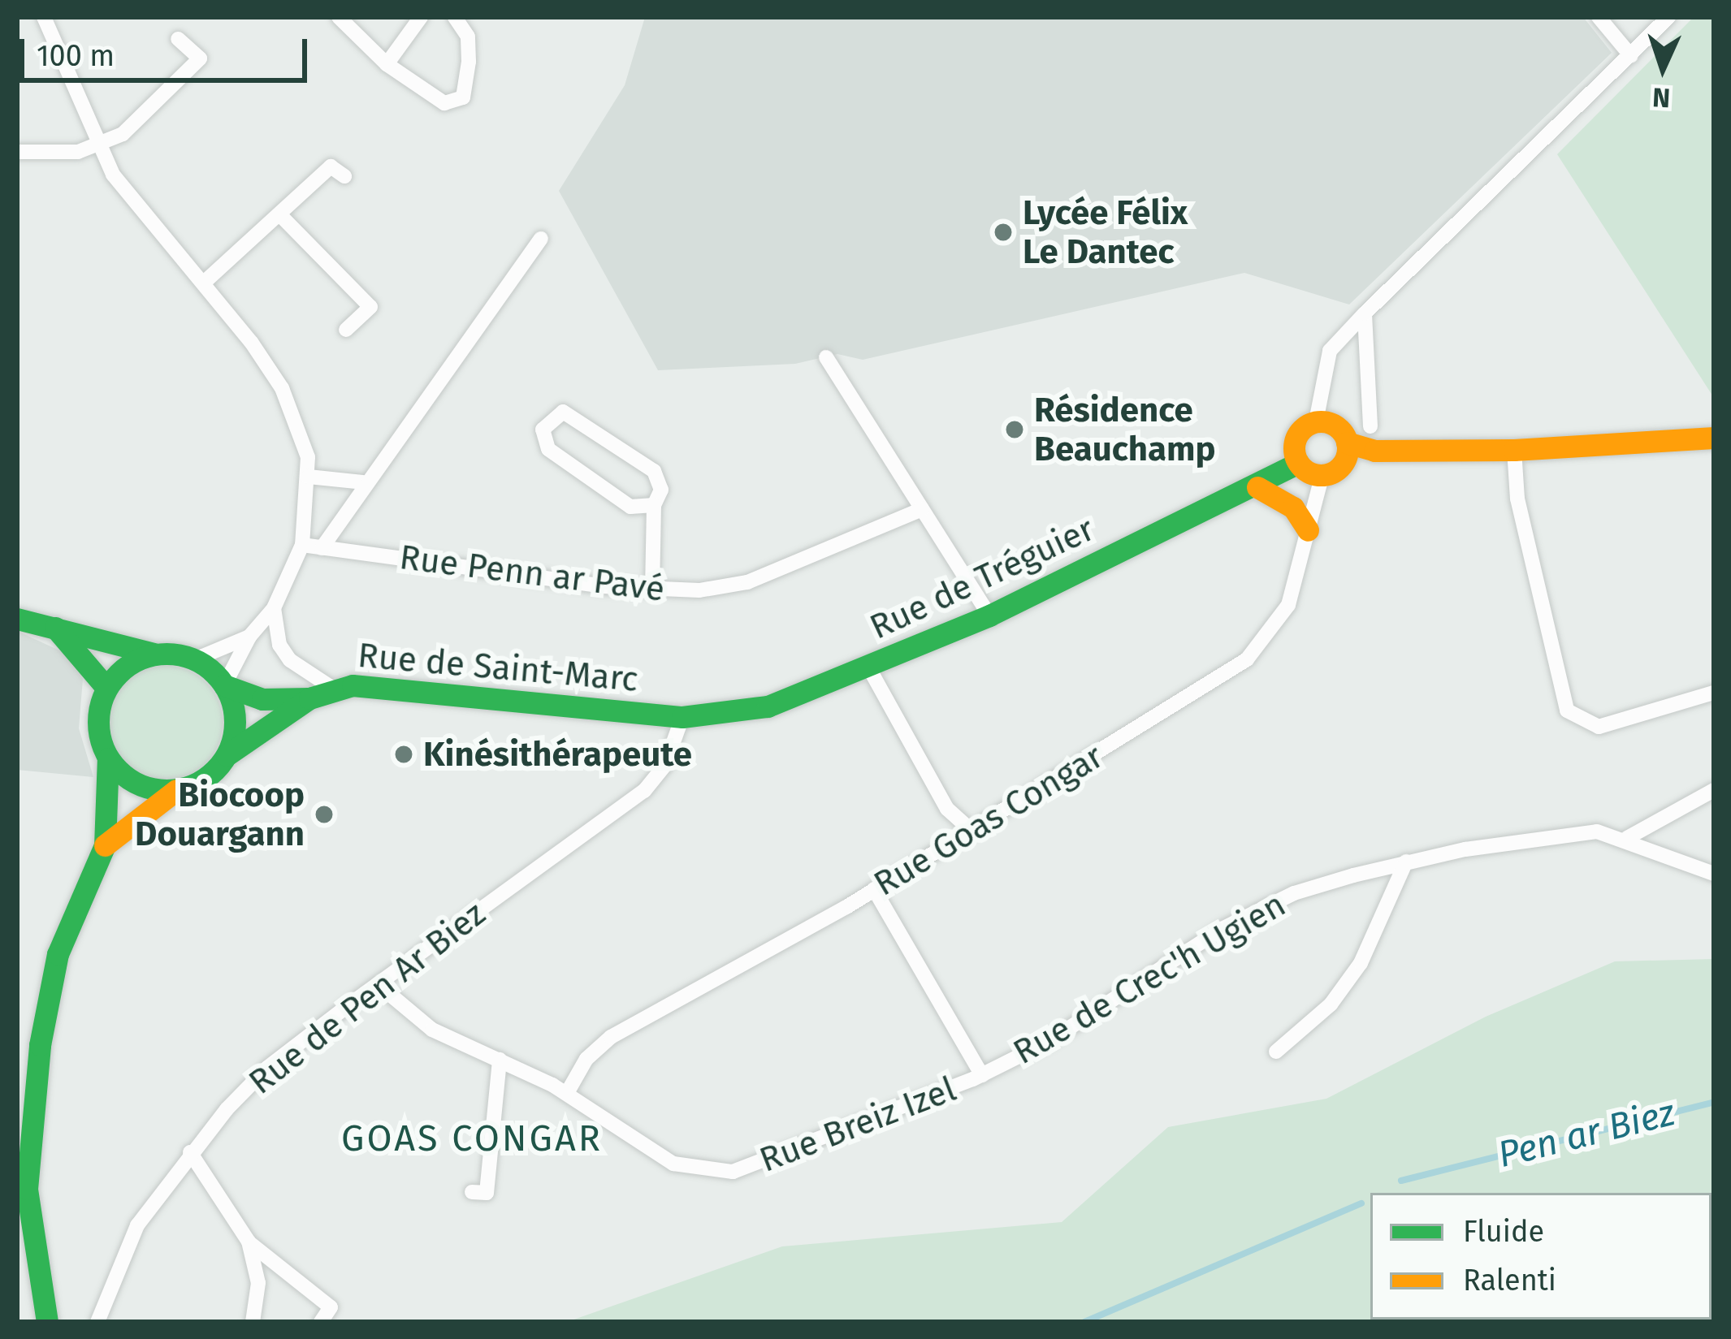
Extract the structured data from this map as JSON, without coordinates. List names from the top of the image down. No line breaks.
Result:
{"streets":{"main road":["Rue de Tréguier","Rue de Saint-Marc"],"street":["Rue Penn ar Pavé","Rue Goas Congar","Rue de Crec'h Ugien","Rue de Pen Ar Biez","Rue Breiz Izel"]},"crossings":[["Rue de Tréguier","Rue de Saint-Marc"],["Rue de Tréguier","Rue Goas Congar"],["Rue de Tréguier","Rue de Pen Ar Biez"],["Rue de Saint-Marc","Rue de Pen Ar Biez"],["Rue Goas Congar","Rue Breiz Izel"],["Rue de Crec'h Ugien","Rue Breiz Izel"],["Rue de Pen Ar Biez","Rue Breiz Izel"]],"districts":["GOAS CONGAR"],"water":["Pen ar Biez"],"places":["Lycée Félix Le Dantec","Résidence Beauchamp","Kinésithérapeute","Biocoop Douargann"],"legend":["Fluide","Ralenti"],"scale_bar":"100 m","north":"bottom"}
